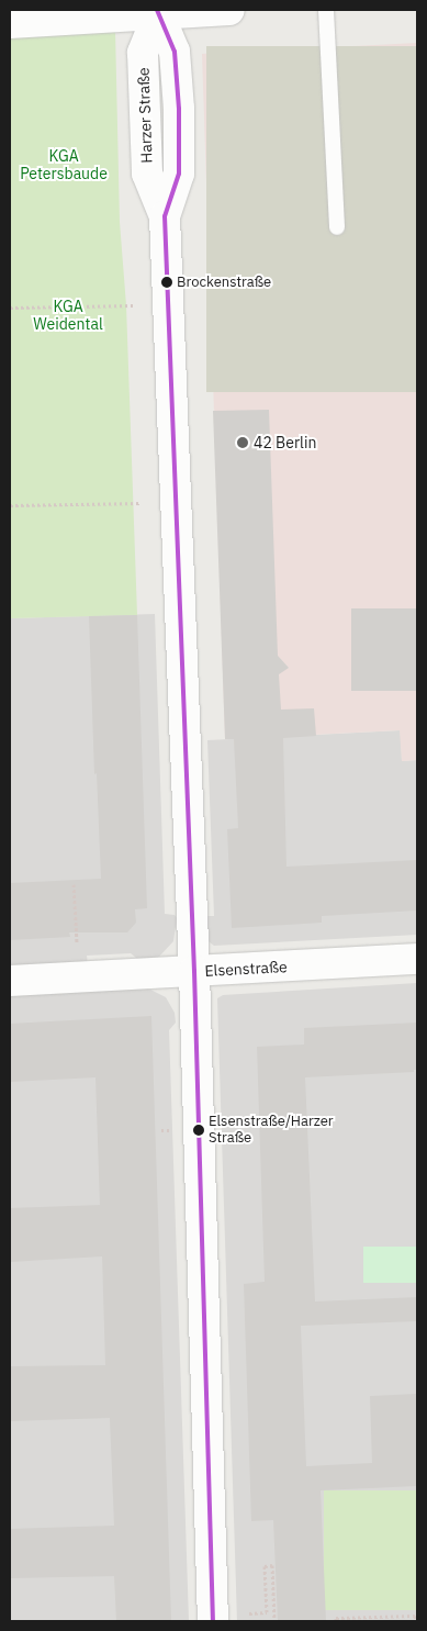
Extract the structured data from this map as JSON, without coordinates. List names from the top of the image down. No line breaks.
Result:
{"streets":{"street":["Harzer Straße","Elsenstraße"]},"crossings":[["Harzer Straße","Elsenstraße"]],"parks":["KGA Petersbaude","KGA Weidental"],"places":["Brockenstraße","42 Berlin","Elsenstraße/Harzer Straße"]}
